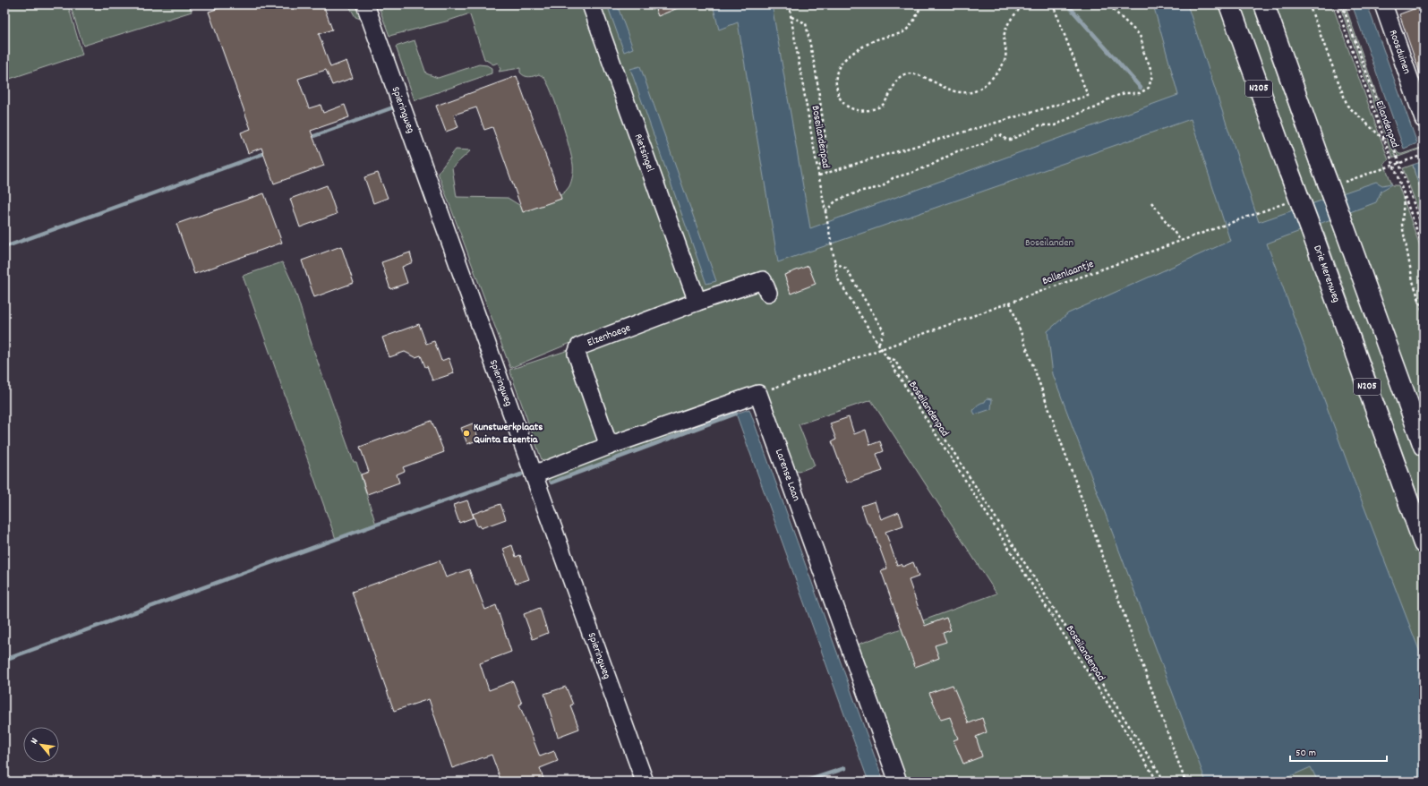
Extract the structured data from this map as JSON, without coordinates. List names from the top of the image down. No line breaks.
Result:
{"streets":{"highway":["N205","Drie Merenweg"],"street":["Roosduinen","Spieringweg","Rietsingel","Elzenhaege","Larense Laan"],"path":["Eilandenpad","Boseilandenpad","Bollenlaantje"]},"crossings":[["Boseilandenpad","Bollenlaantje"],["Rietsingel","Elzenhaege"],["Bollenlaantje","Larense Laan"]],"parks":["Boseilanden"],"places":["Kunstwerkplaats Quinta Essentia"],"scale_bar":"50 m","north":"top left"}
